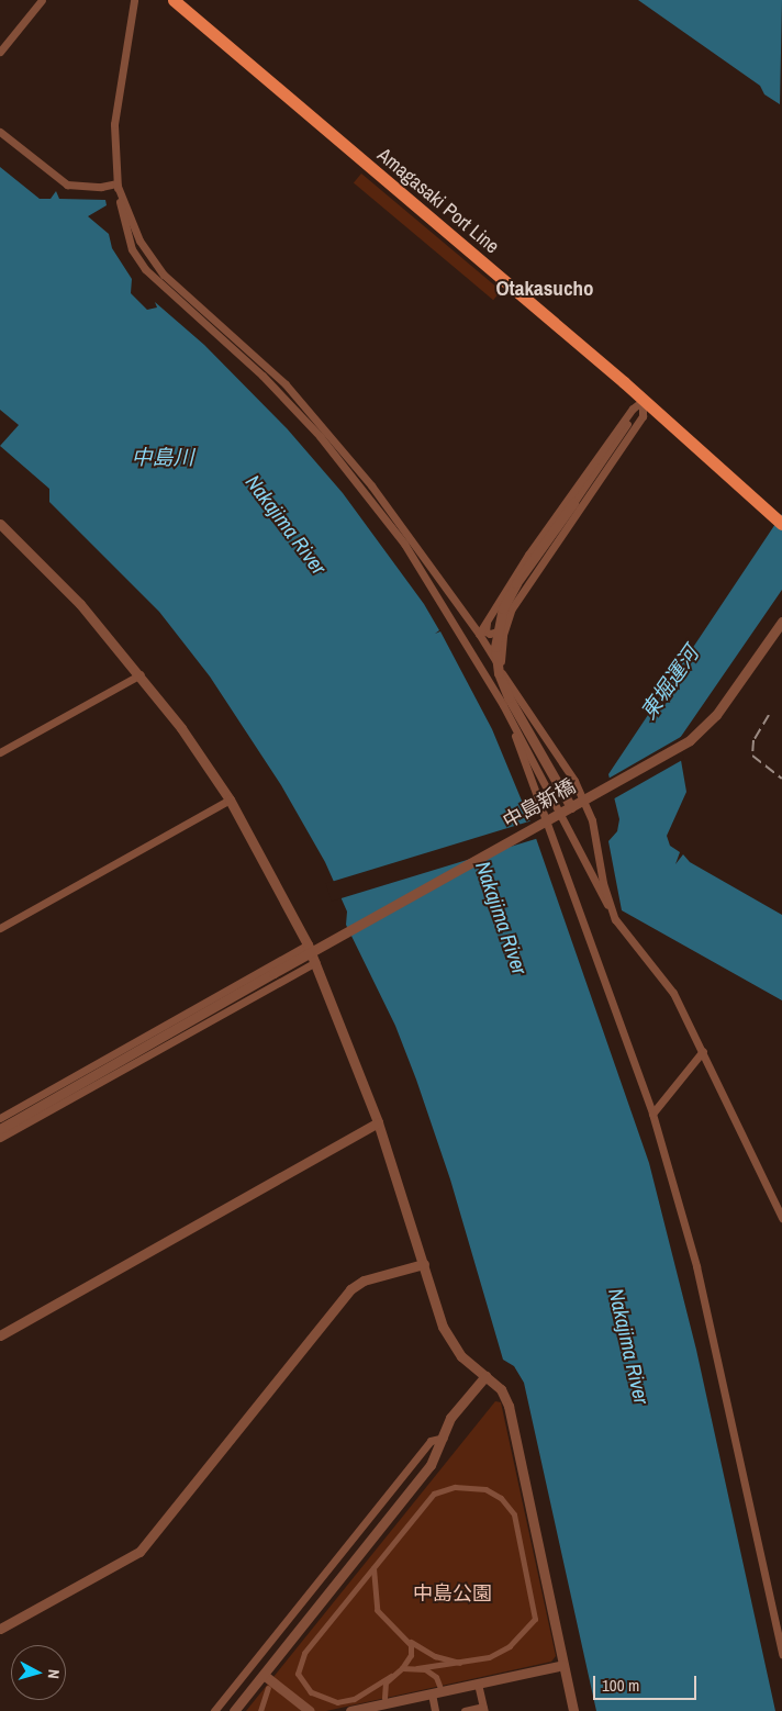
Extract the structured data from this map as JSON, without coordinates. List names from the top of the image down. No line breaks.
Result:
{"streets":{"main road":["Amagasaki Port Line"],"street":["中島新橋"]},"districts":["Otakasucho"],"water":["中島川","Nakajima River","東堀運河"],"parks":["中島公園"],"scale_bar":"100 m","north":"right"}
